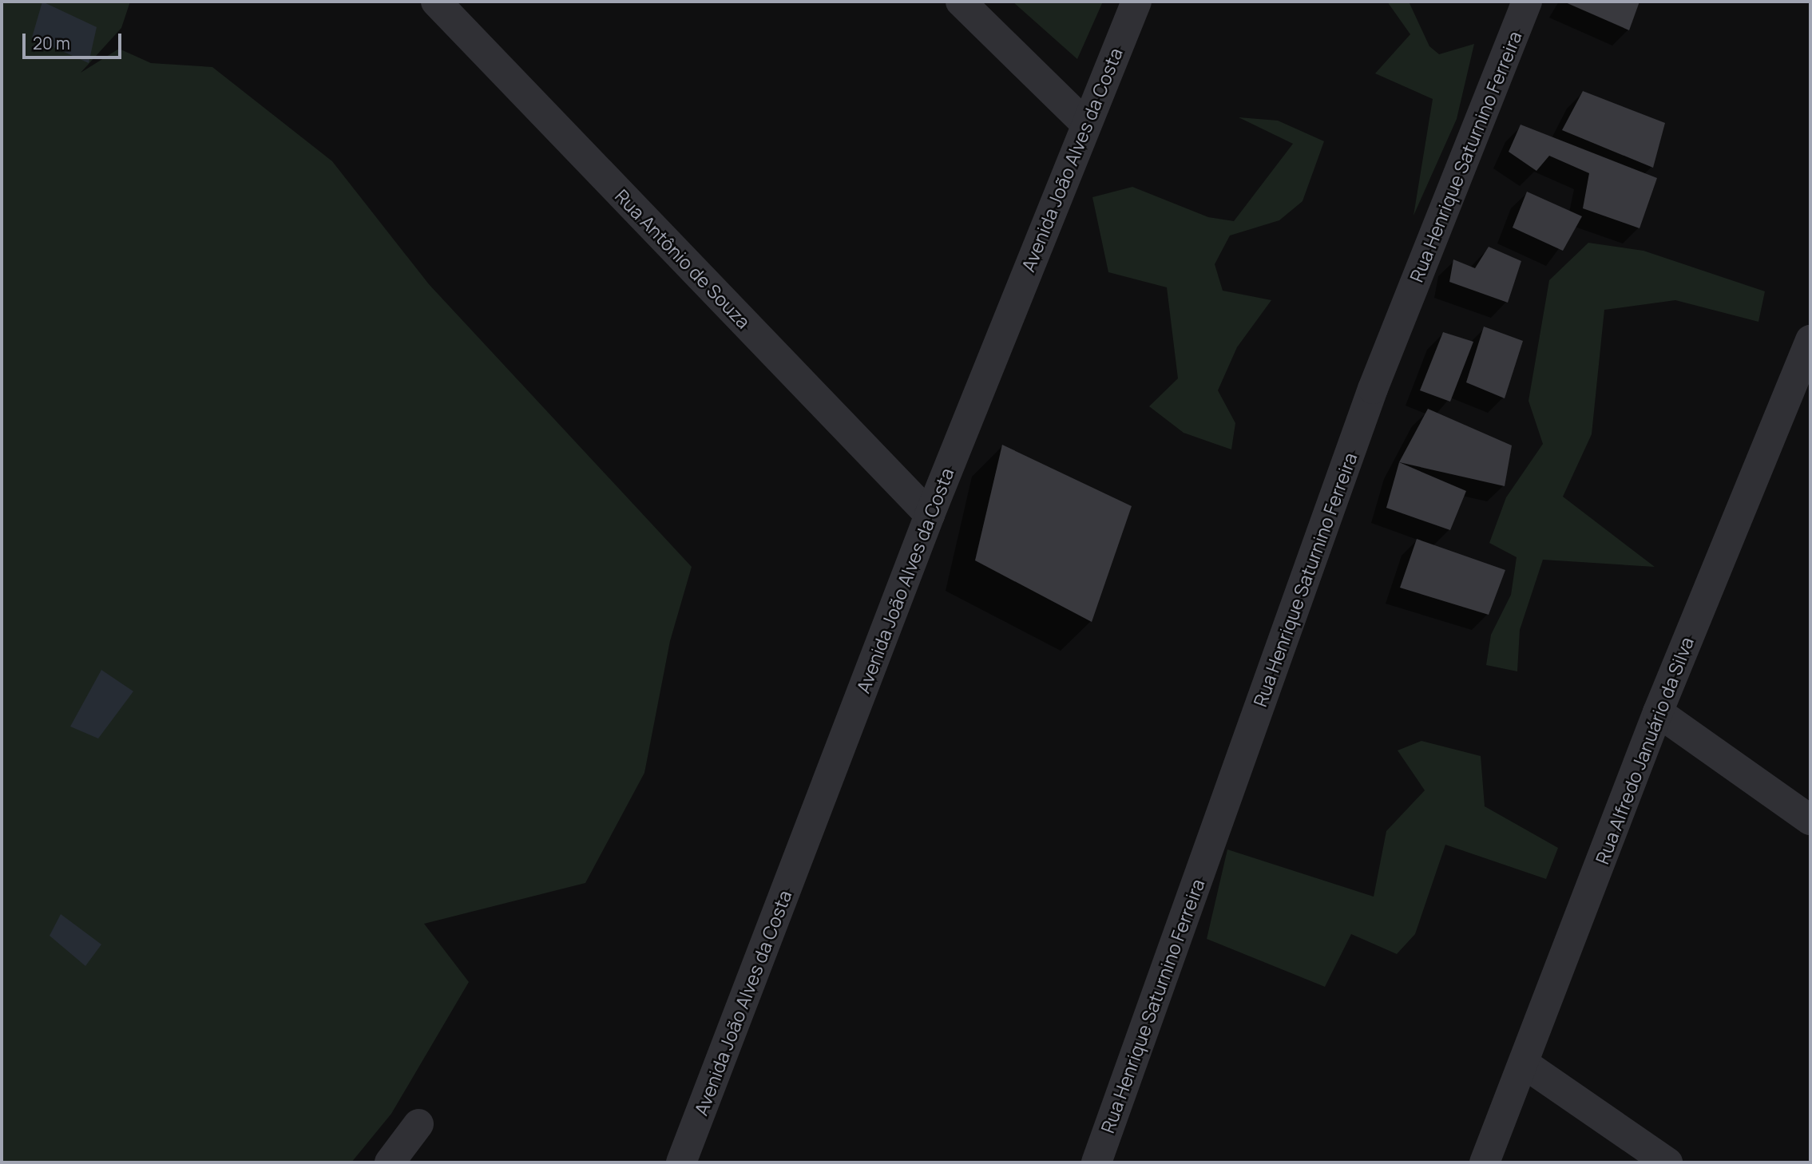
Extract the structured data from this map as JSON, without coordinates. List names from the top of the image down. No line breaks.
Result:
{"streets":{"street":["Rua Henrique Saturnino Ferreira","Avenida João Alves da Costa","Rua Antônio de Souza","Rua Alfredo Januário da Silva"]},"crossings":[["Avenida João Alves da Costa","Rua Antônio de Souza"]],"scale_bar":"20 m"}
